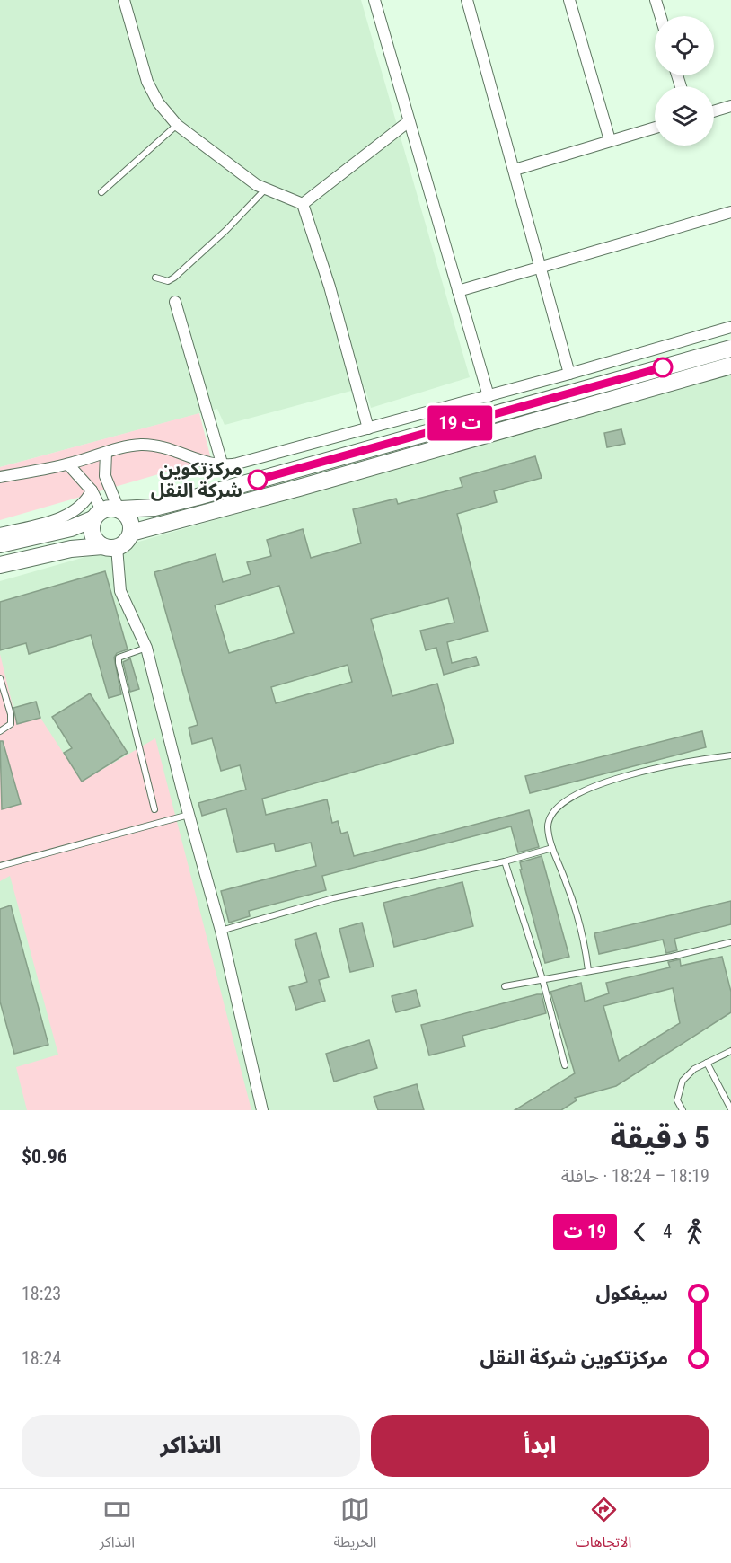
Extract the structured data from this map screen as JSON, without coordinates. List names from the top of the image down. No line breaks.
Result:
{"places":["مركزتكوين شركة النقل"],"page":{"on_map":"19 ت","heading":["5 دقيقة","18:19 – 18:24 · حافلة","$0.96"],"legs":["4","19 ت"],"list":[{"name":"سيفكول","value":"18:23"},{"name":"مركزتكوين شركة النقل","value":"18:24"}],"buttons":["ابدأ","التذاكر"],"tabs":["الاتجاهات","الخريطة","التذاكر"]}}
